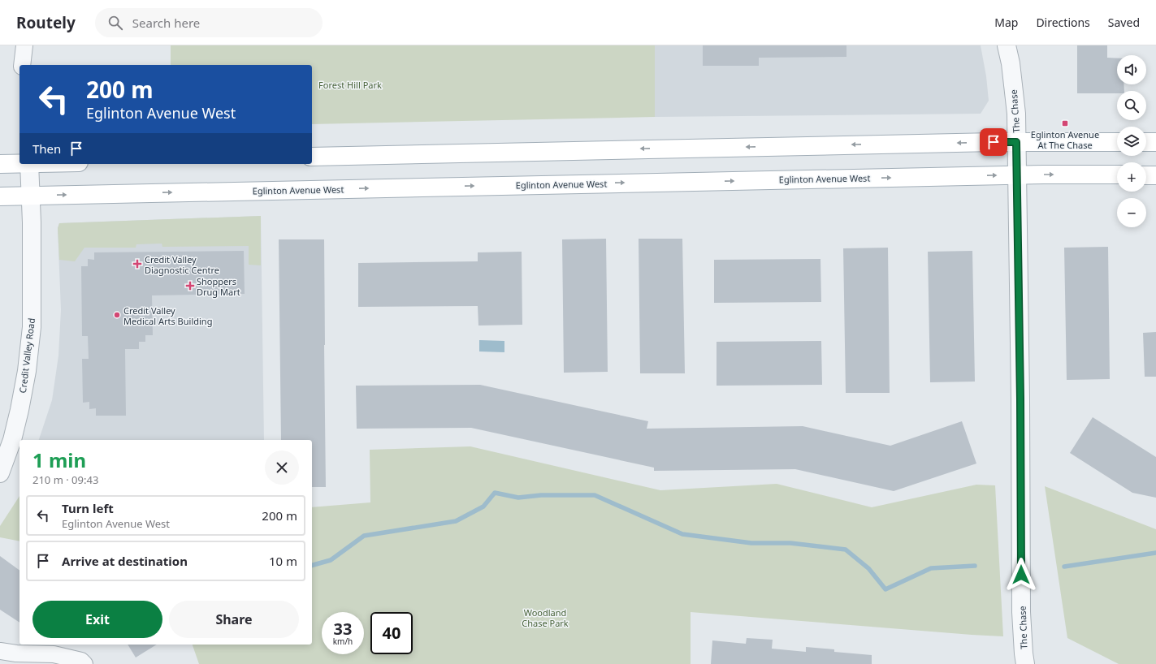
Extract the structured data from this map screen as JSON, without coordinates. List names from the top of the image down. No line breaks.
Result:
{"streets":{"main road":["Eglinton Avenue West"],"street":["The Chase","Credit Valley Road"]},"crossings":[["The Chase","Eglinton Avenue West"],["Eglinton Avenue West","Credit Valley Road"]],"parks":["Forest Hill Park","Woodland Chase Park"],"places":{"transit":["Eglinton Avenue At The Chase"],"health":["Credit Valley Diagnostic Centre","Shoppers Drug Mart"],"other":["Credit Valley Medical Arts Building"]},"page":{"header":"Routely","search":"Search here","nav":["Map","Directions","Saved"],"map_buttons":["+","−"],"turn":["200 m","Eglinton Avenue West"],"then":"Then","heading":["1 min","210 m · 09:43"],"list":[{"name":"Turn left","note":"Eglinton Avenue West","value":"200 m"},{"name":"Arrive at destination","value":"10 m"}],"buttons":["Exit","Share"],"speed":"33 km/h","limit":"40"}}
